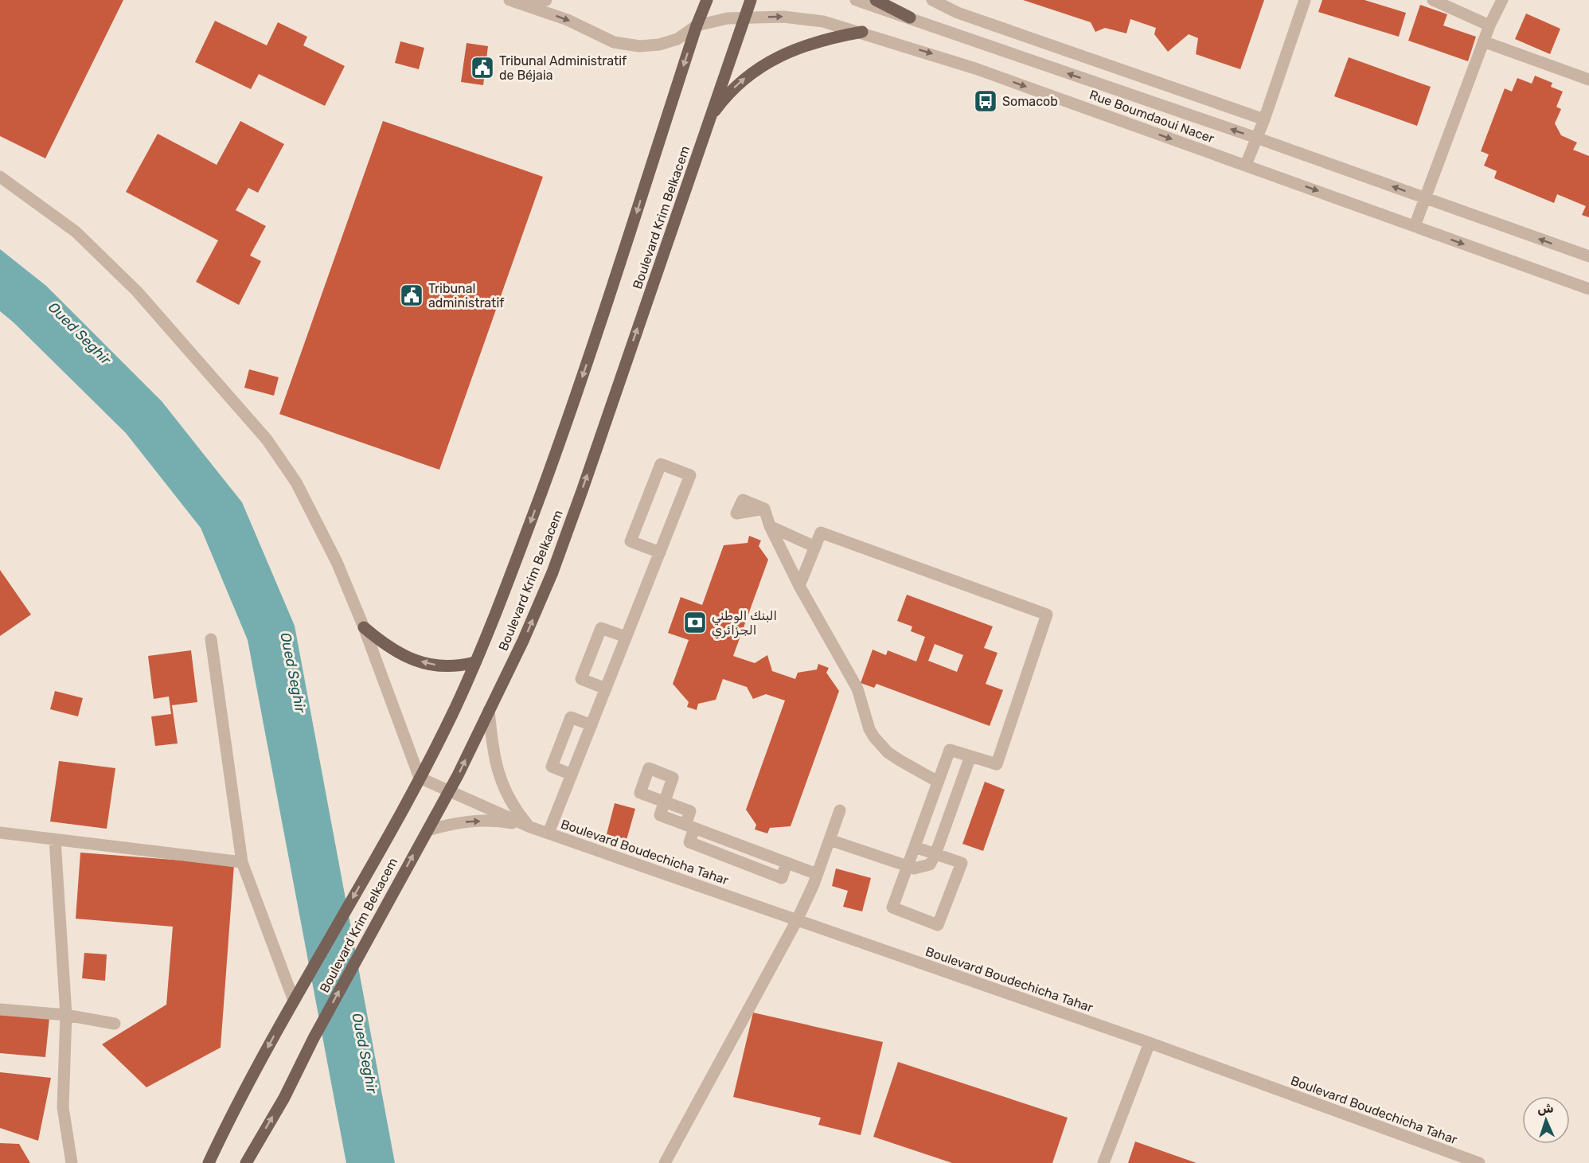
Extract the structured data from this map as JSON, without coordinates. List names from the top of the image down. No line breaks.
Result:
{"streets":{"main road":["Boulevard Krim Belkacem"],"street":["Rue Boumdaoui Nacer","Boulevard Boudechicha Tahar"]},"crossings":[["Rue Boumdaoui Nacer","Boulevard Krim Belkacem"],["Boulevard Krim Belkacem","Boulevard Boudechicha Tahar"]],"water":["Oued Seghir"],"places":{"public building":["Tribunal Administratif de Béjaia","Tribunal administratif"],"bus stop":["Somacob"],"bank":["البنك الوطني الجزائري"]},"north":"top"}
